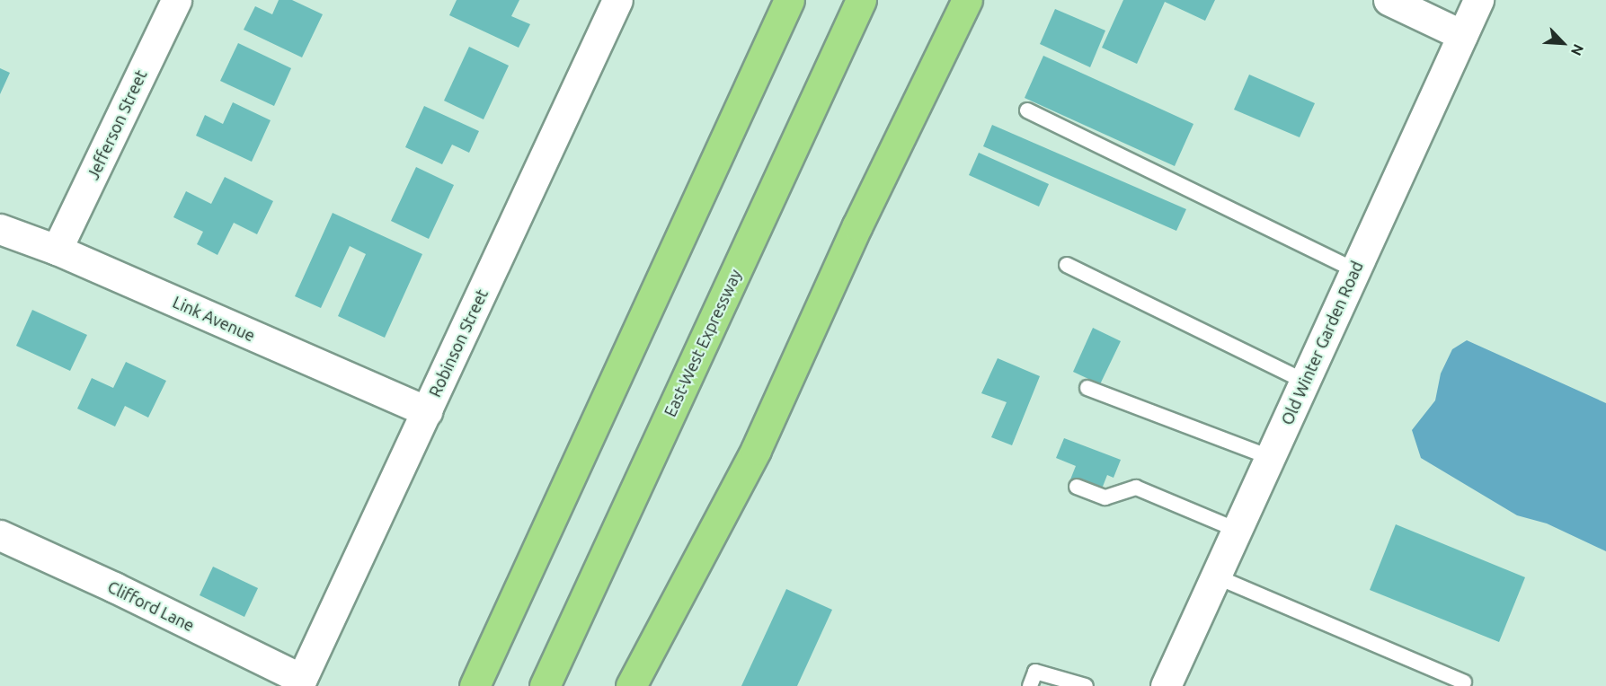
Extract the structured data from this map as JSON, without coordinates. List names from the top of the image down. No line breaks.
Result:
{"streets":{"highway":["East-West Expressway"],"street":["Jefferson Street","Link Avenue","Robinson Street","Old Winter Garden Road","Clifford Lane"]},"crossings":[["Jefferson Street","Link Avenue"],["Link Avenue","Robinson Street"],["Robinson Street","Clifford Lane"]],"north":"bottom right"}
